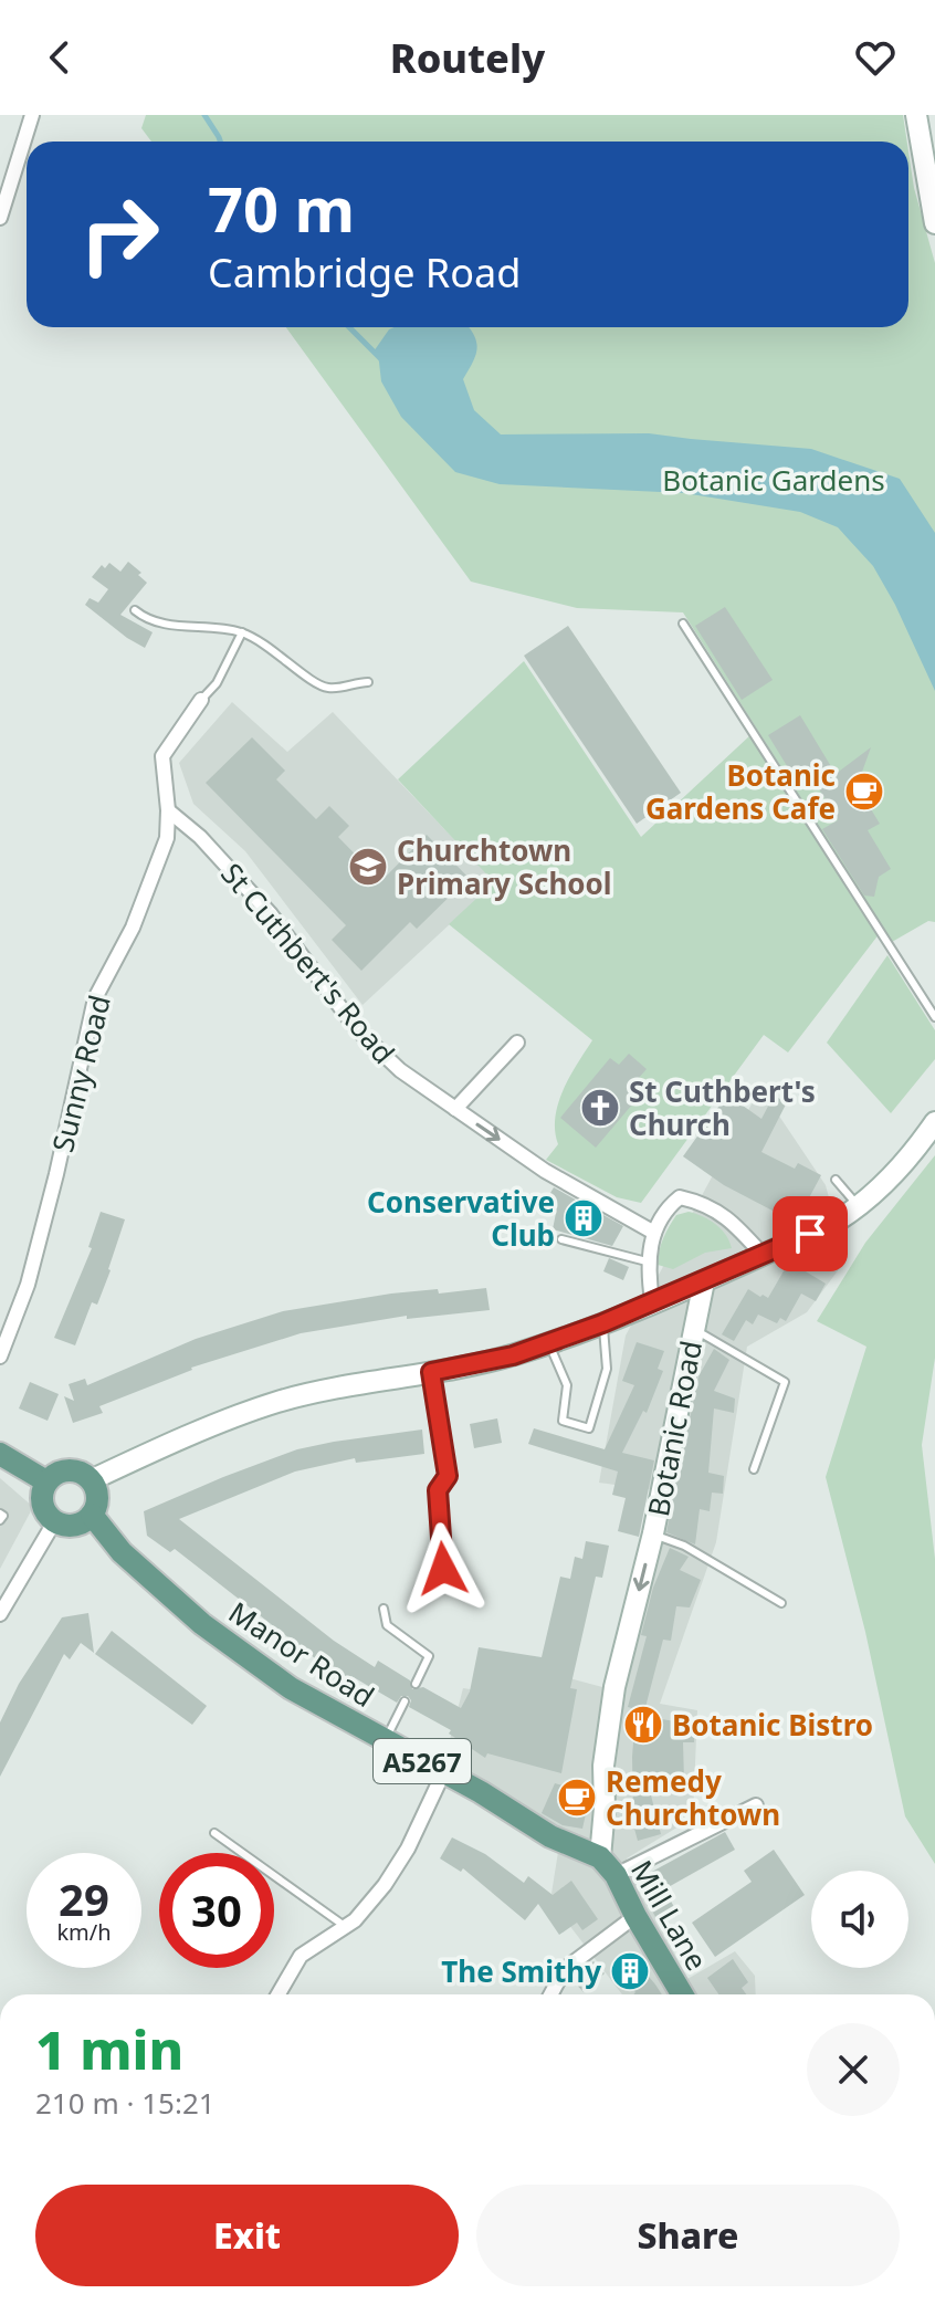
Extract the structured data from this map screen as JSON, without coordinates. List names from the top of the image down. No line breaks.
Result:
{"streets":{"main road":["Botanic Road","Manor Road","A5267","Mill Lane"],"street":["St Cuthbert's Road","Sunny Road"]},"crossings":[["St Cuthbert's Road","Sunny Road"],["Botanic Road","Manor Road"],["Botanic Road","Mill Lane"],["Manor Road","Mill Lane"]],"one_way":["St Cuthbert's Road","Botanic Road"],"parks":["Botanic Gardens"],"places":{"cafe":["Botanic Gardens Cafe","Remedy Churchtown"],"school or university":["Churchtown Primary School"],"church":["St Cuthbert's Church"],"building":["Conservative Club","The Smithy"],"restaurant":["Botanic Bistro"]},"page":{"header":"Routely","turn":["70 m","Cambridge Road"],"speed":"29 km/h","limit":"30","heading":["1 min","210 m · 15:21"],"buttons":["Exit","Share"]}}
